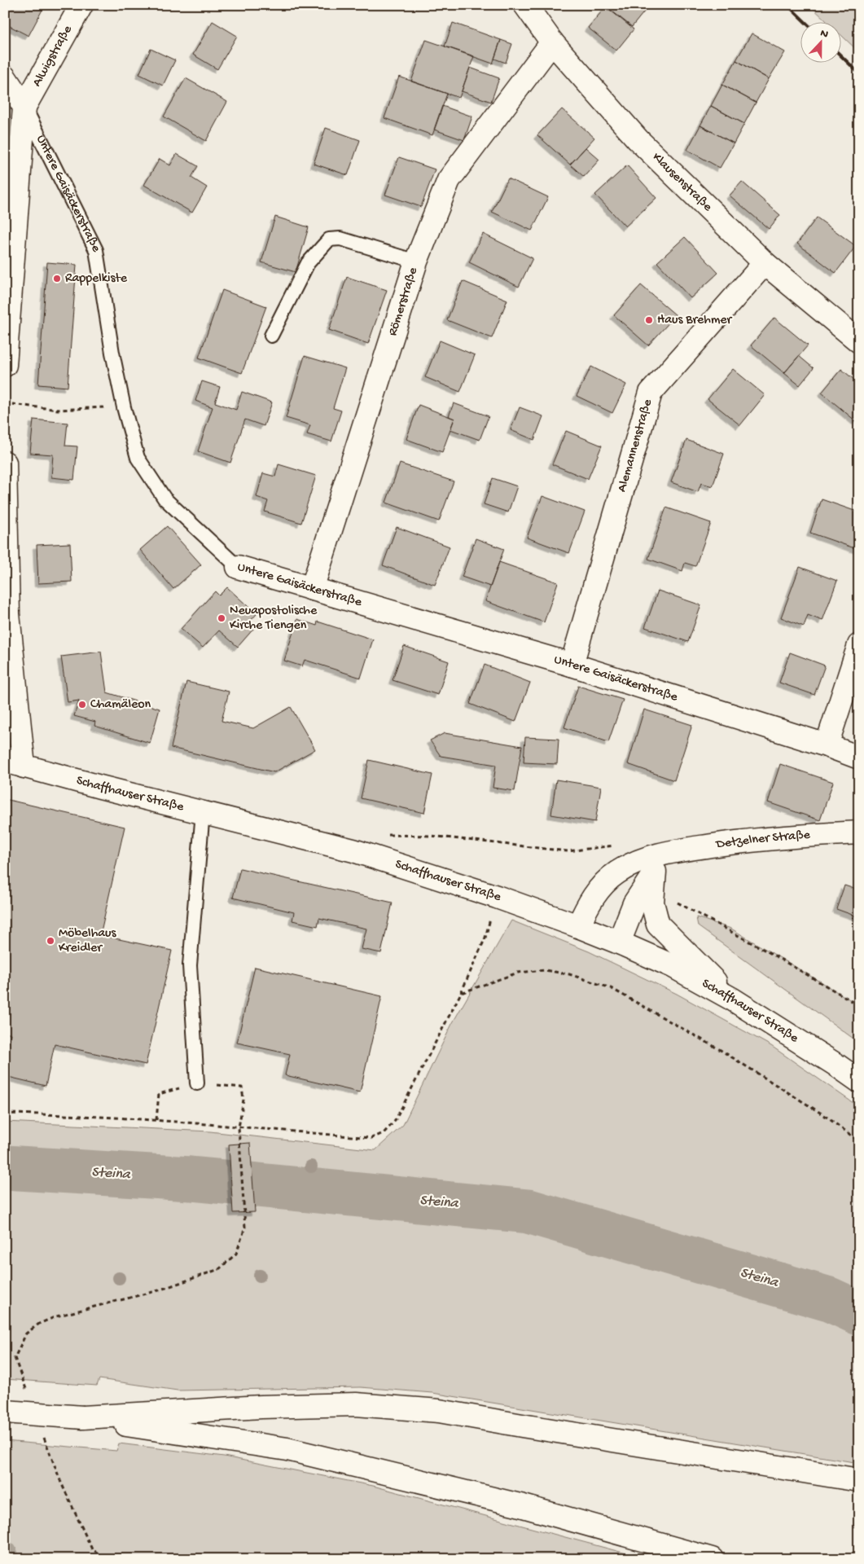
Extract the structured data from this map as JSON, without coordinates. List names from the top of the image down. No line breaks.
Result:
{"streets":{"main road":["Alwigstraße","Klausenstraße","Untere Gaisäckerstraße","Römerstraße","Alemannenstraße","Schaffhauser Straße","Detzelner Straße"]},"crossings":[["Alwigstraße","Untere Gaisäckerstraße"],["Klausenstraße","Römerstraße"],["Klausenstraße","Alemannenstraße"],["Untere Gaisäckerstraße","Römerstraße"],["Untere Gaisäckerstraße","Alemannenstraße"],["Schaffhauser Straße","Detzelner Straße"]],"water":["Steina"],"places":["Rappelkiste","Haus Brehmer","Neuapostolische Kirche Tiengen","Chamäleon","Möbelhaus Kreidler"],"north":"top"}
